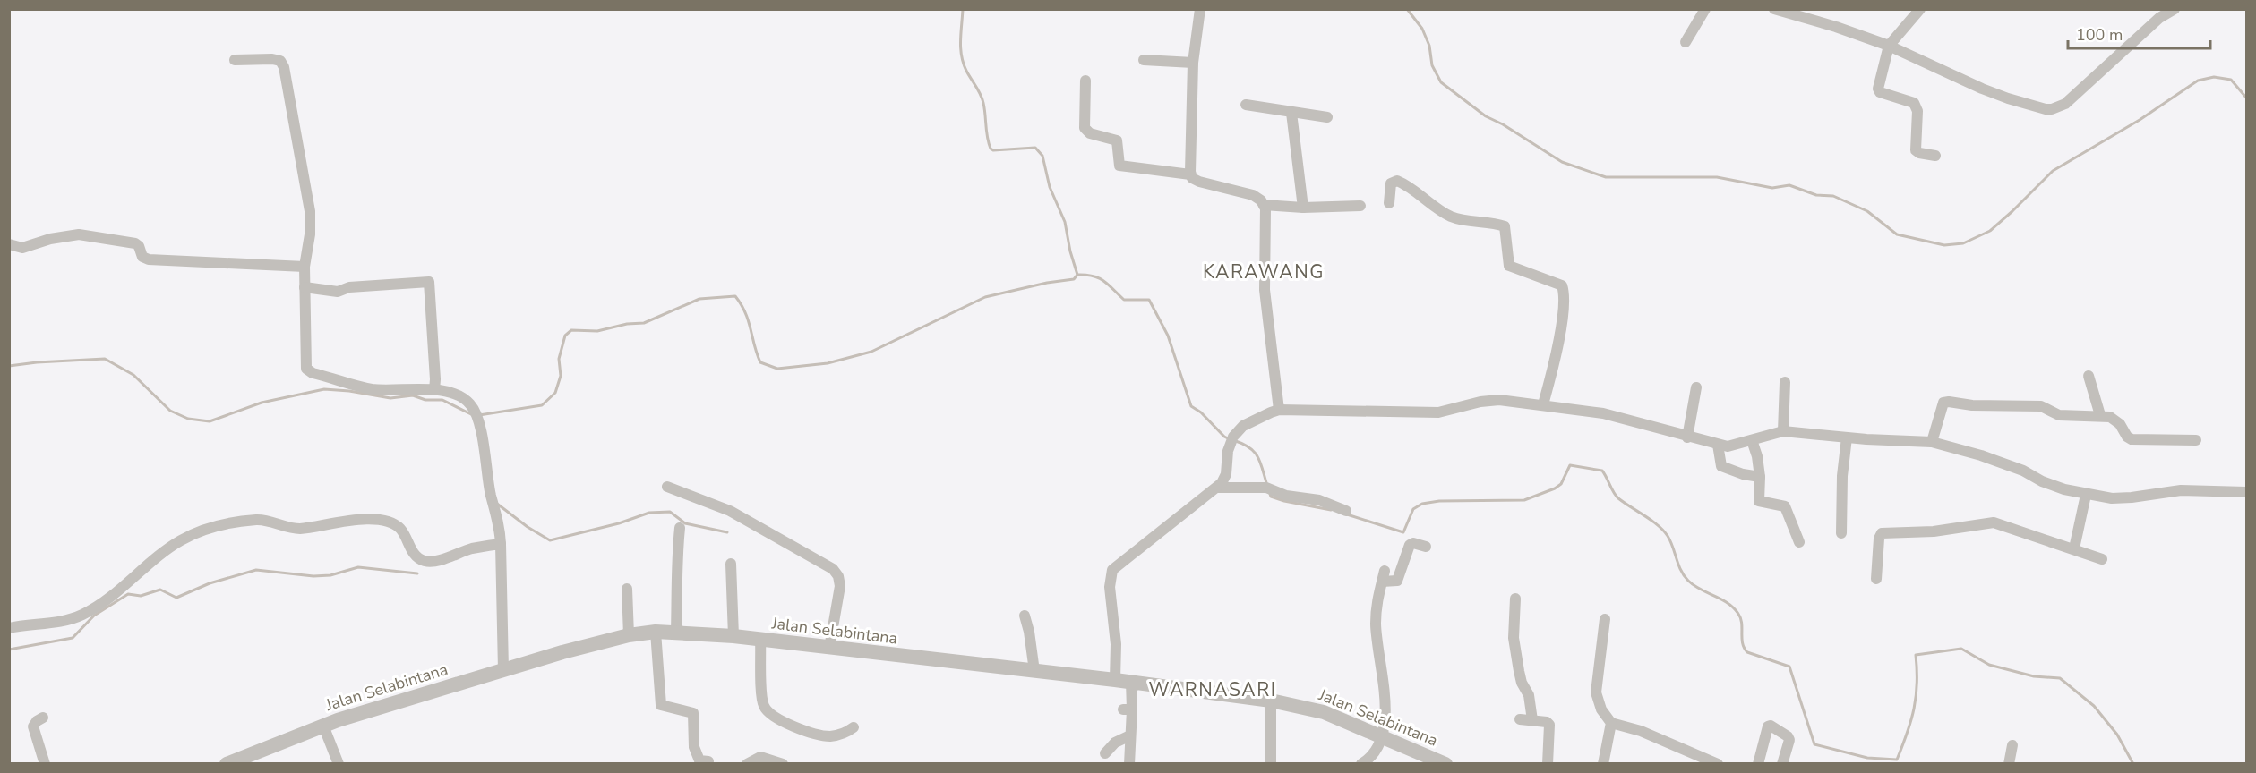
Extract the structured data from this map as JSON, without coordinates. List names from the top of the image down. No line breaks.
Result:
{"streets":{"street":["Jalan Selabintana"]},"districts":["KARAWANG","WARNASARI"],"scale_bar":"100 m"}
